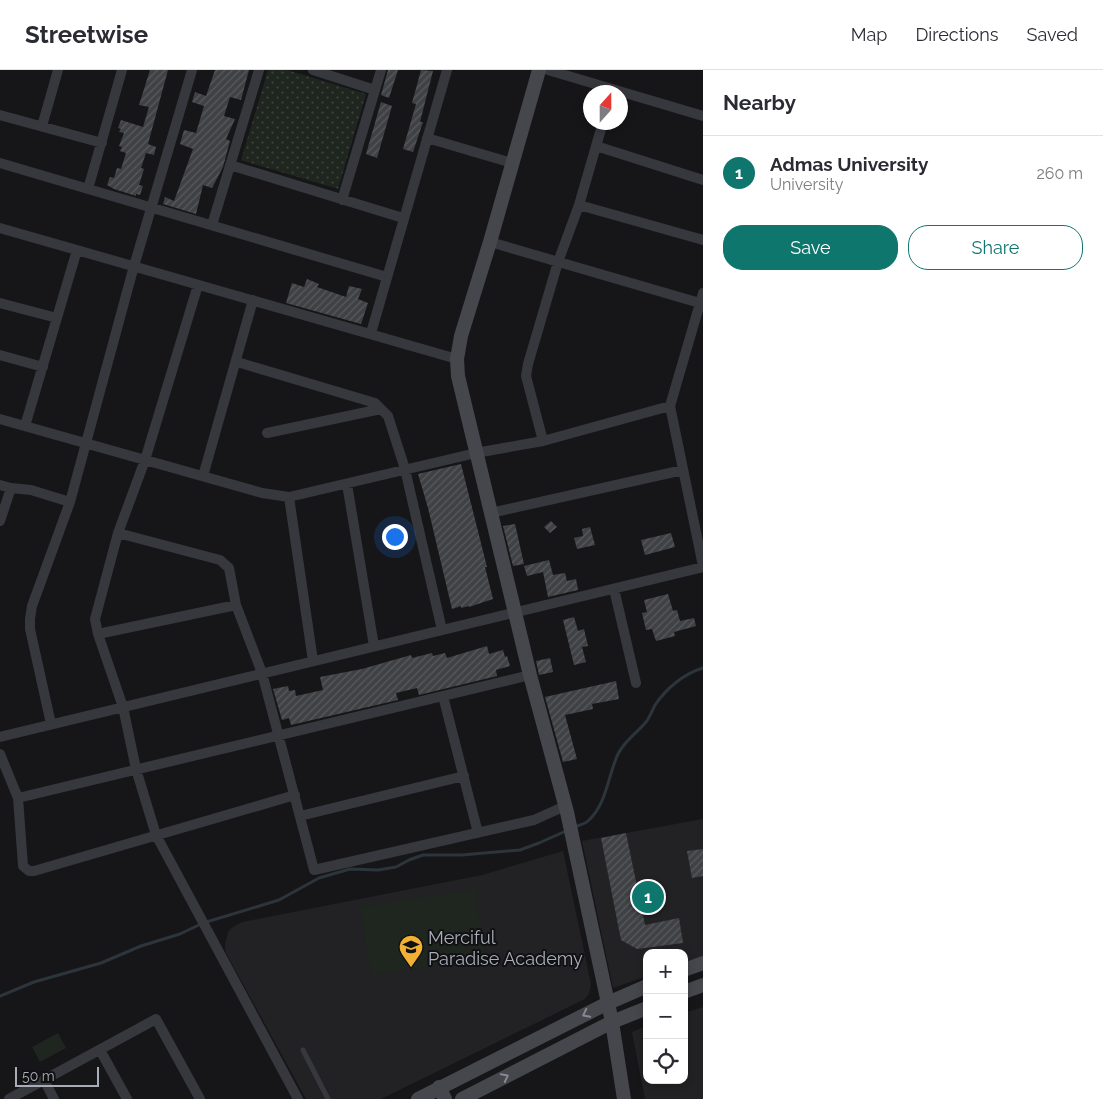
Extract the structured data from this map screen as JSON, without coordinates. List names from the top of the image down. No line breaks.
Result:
{"places":{"school or university":["Merciful Paradise Academy"]},"scale_bar":"50 m","north":"top","page":{"header":"Streetwise","nav":["Map","Directions","Saved"],"heading":"Nearby","list":[{"mark":"1","name":"Admas University","note":"University","value":"260 m"}],"buttons":["Save","Share"],"pins":"1","map_buttons":["+","−"],"scale":"50 m"}}
